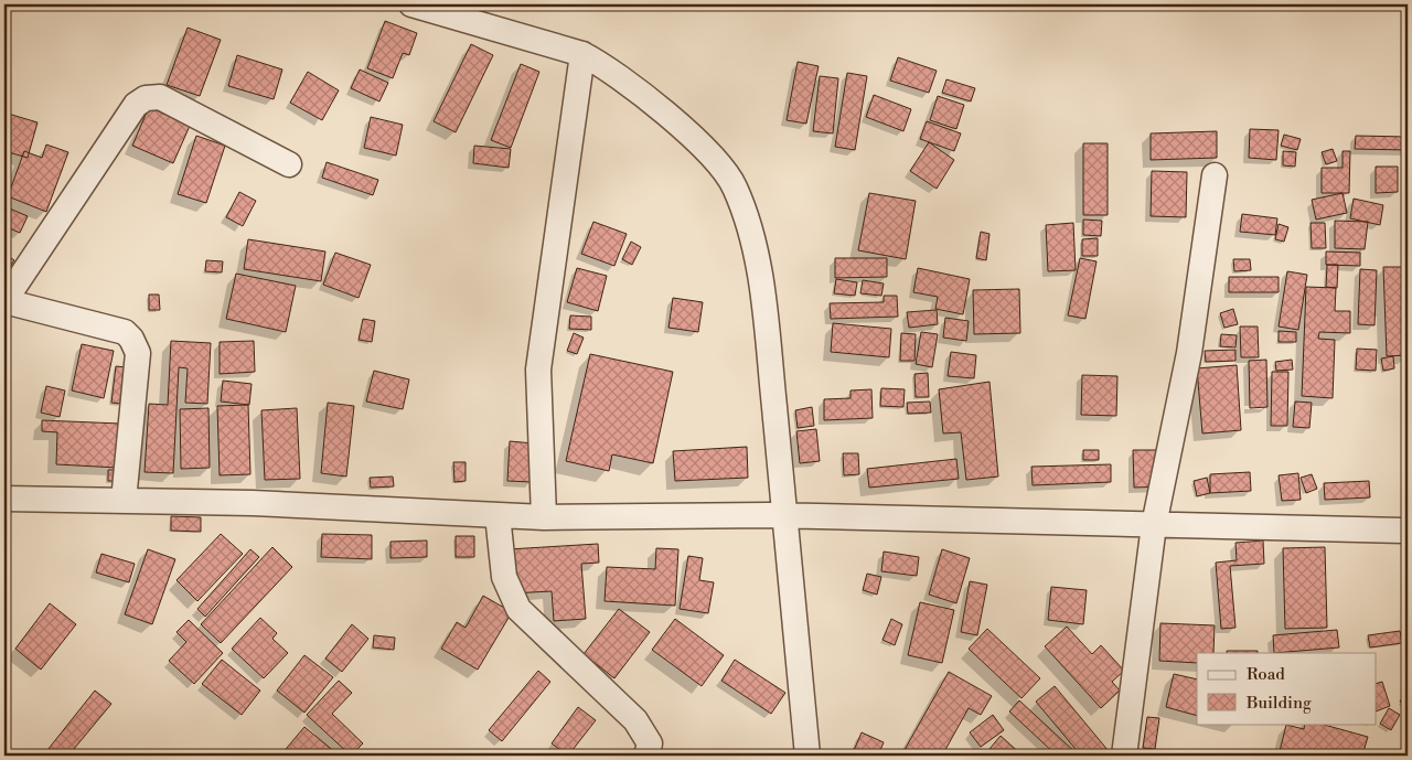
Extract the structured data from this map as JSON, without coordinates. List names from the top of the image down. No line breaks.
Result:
{"legend":["Road","Building"]}
